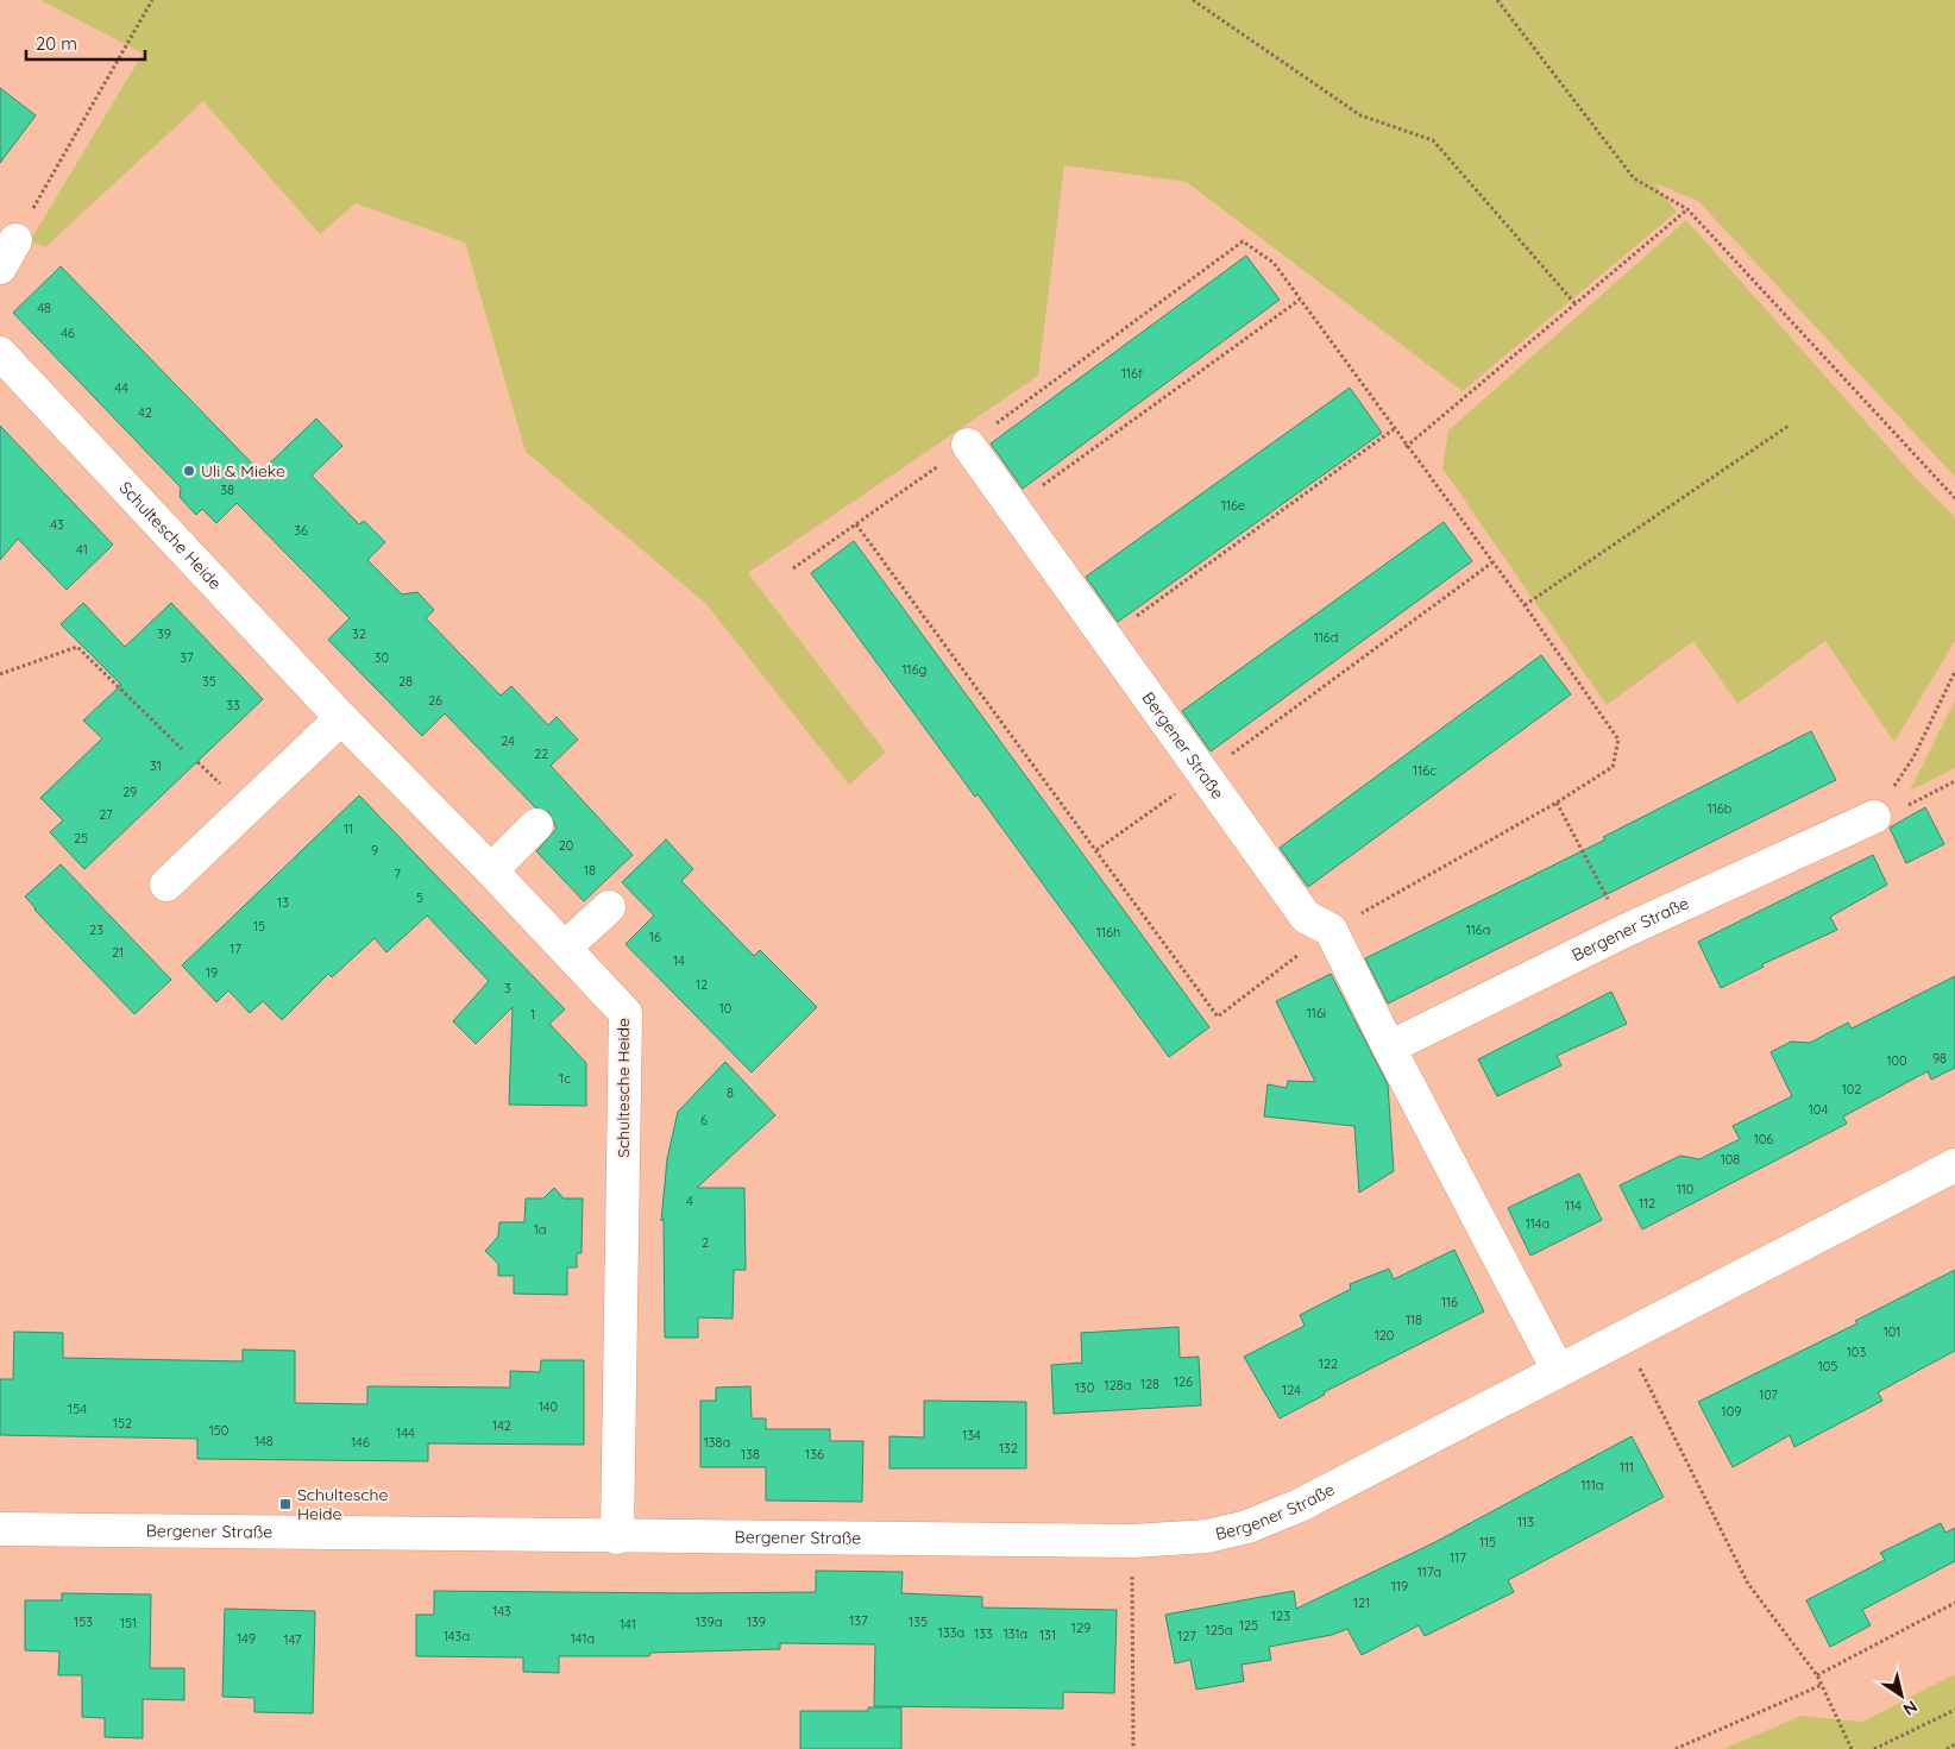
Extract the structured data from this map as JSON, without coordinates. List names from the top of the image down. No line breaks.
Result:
{"streets":{"street":["Schultesche Heide","Bergener Straße"]},"crossings":[["Schultesche Heide","Bergener Straße"]],"places":{"other":["Uli & Mieke"],"transit":["Schultesche Heide"]},"house_numbers":["48","46","116f","44","42","38","116e","43","36","41","39","32","116d","37","30","116g","35","28","26","33","24","22","31","116c","29","116b","27","11","25","20","9","18","7","5","13","15","23","116a","116h","16","17","21","14","19","12","3","10","116i","1","98","100","1c","102","8","104","6","106","108","110","4","112","114","114a","1a","2","116","118","101","120","103","122","105","126","128","128a","130","124","107","140","154","109","152","142","150","144","134","148","146","138a","132","138","136","111","111a","113","115","117","117a","119","121","143","123","137","153","139a","139","135","151","141","125","129","125a","133a","133","131a","131","143a","127","149","141a","147"],"scale_bar":"20 m","north":"bottom right"}
